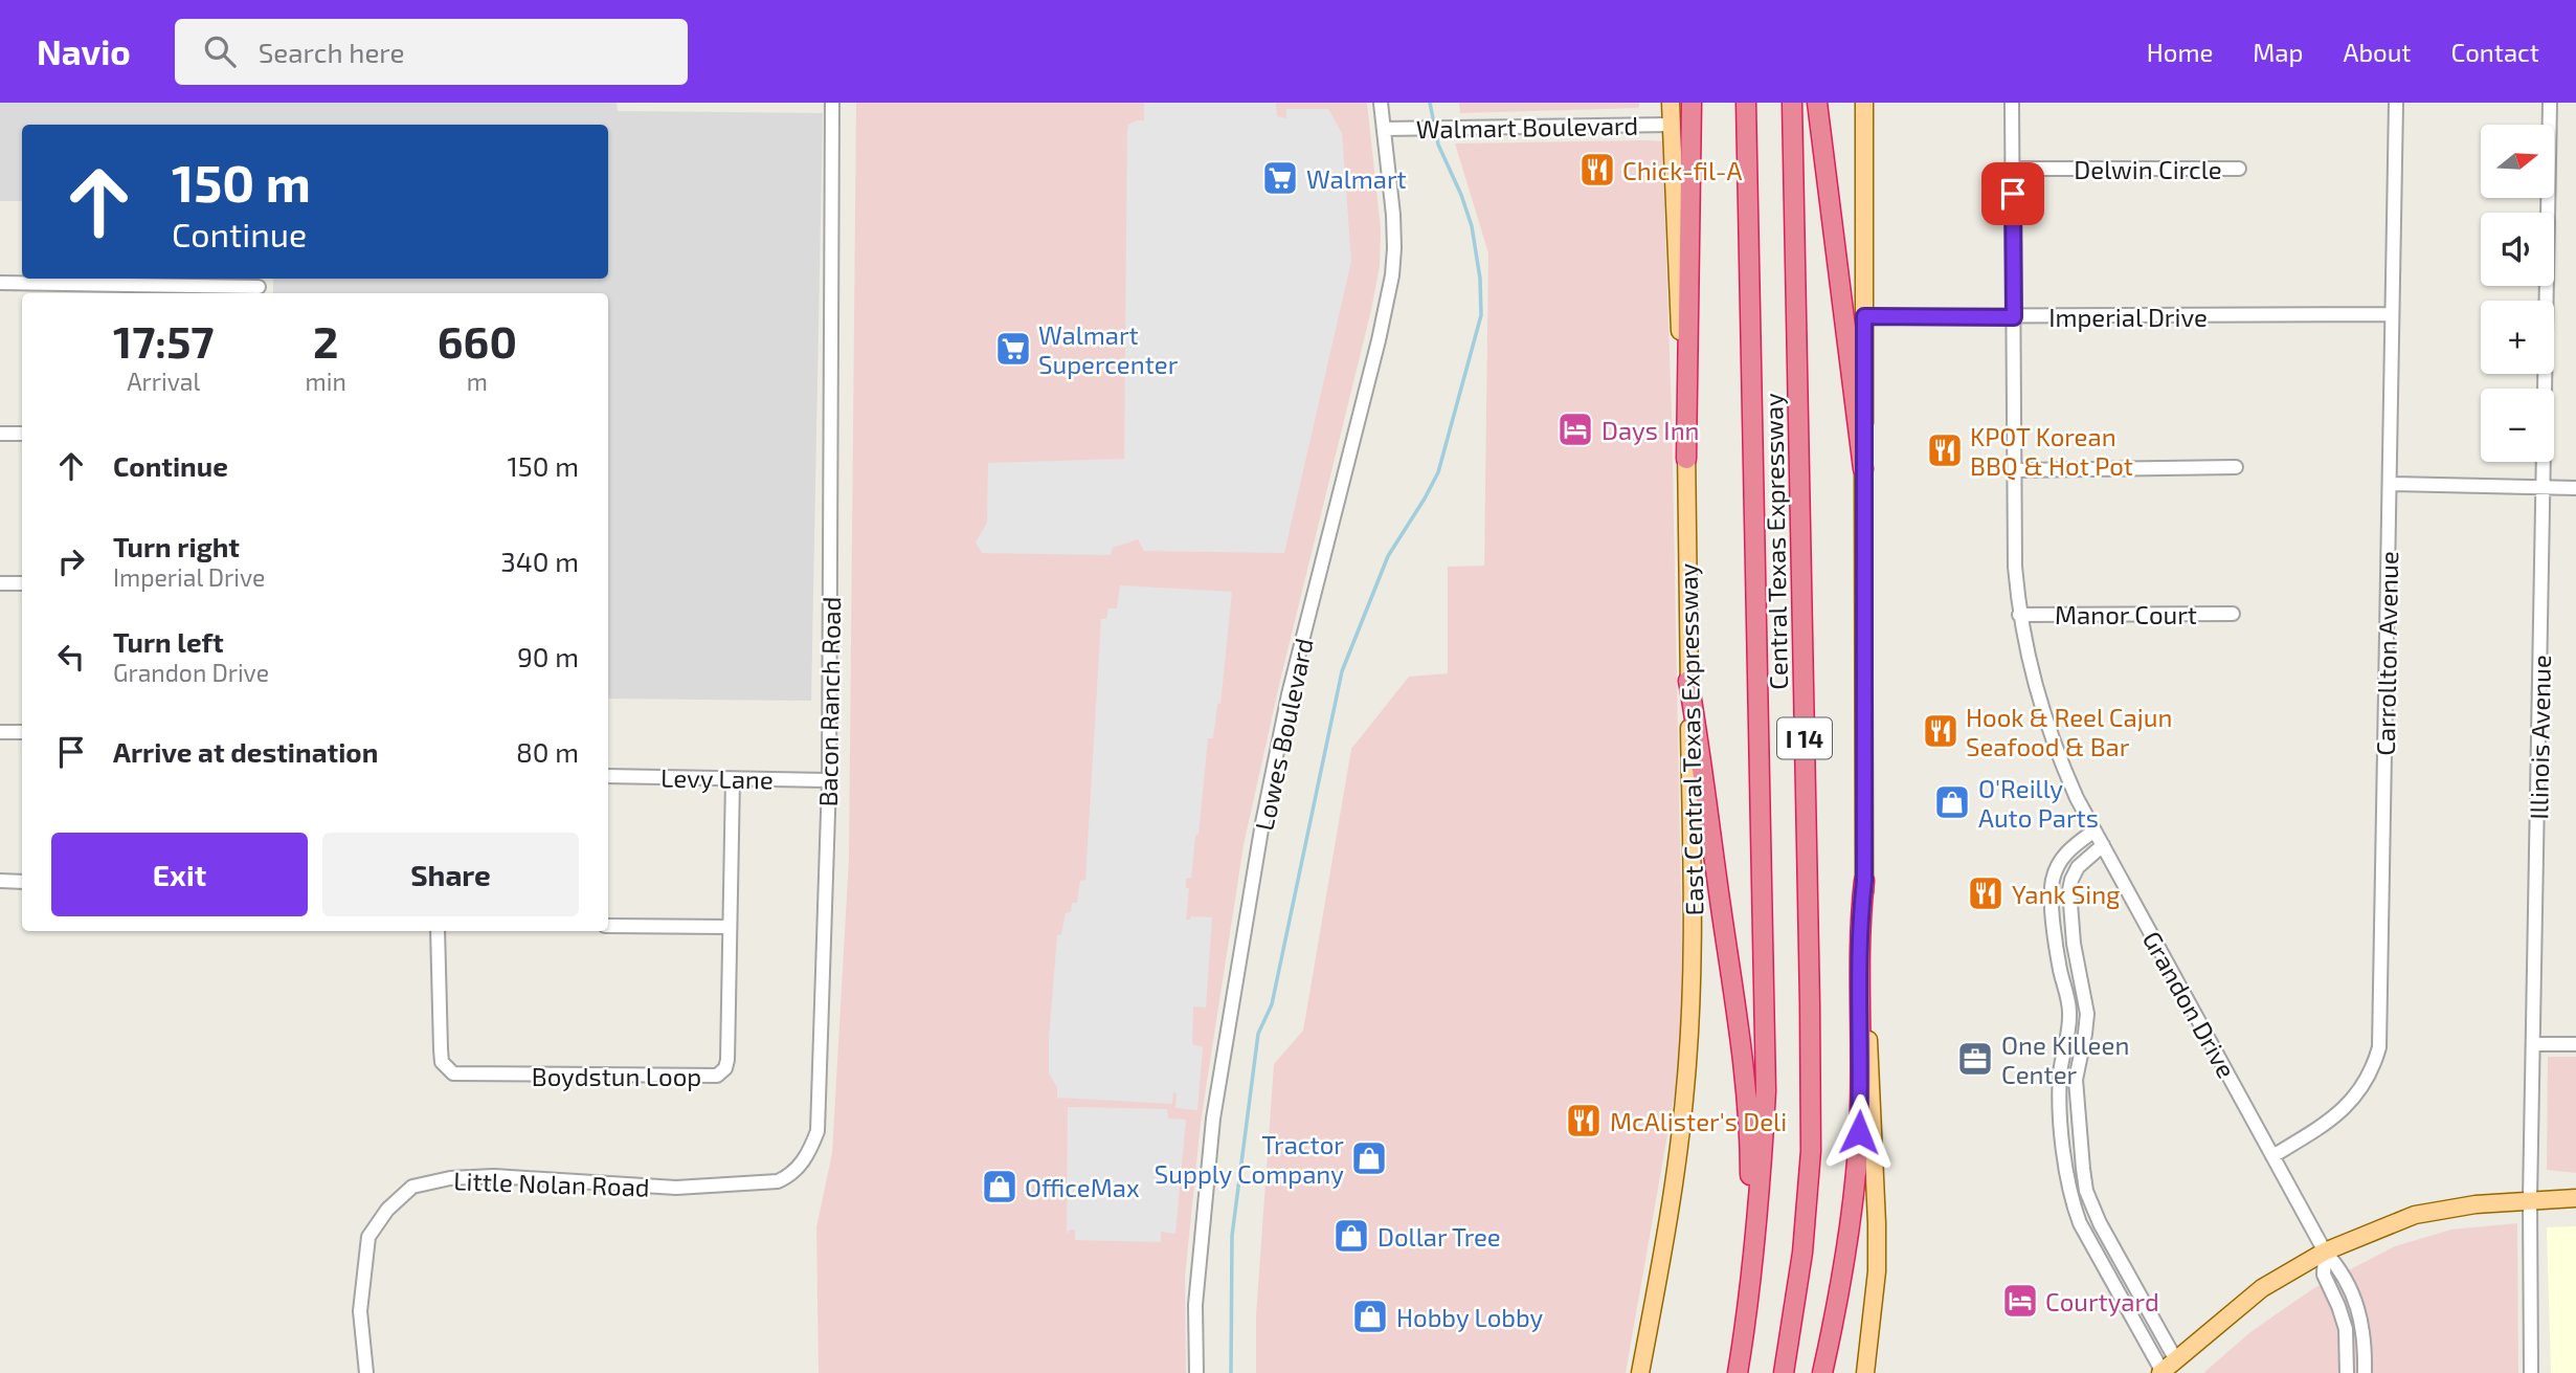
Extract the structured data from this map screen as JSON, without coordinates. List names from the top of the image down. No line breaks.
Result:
{"streets":{"highway":["Central Texas Expressway","I 14"],"main road":["East Central Texas Expressway"],"street":["Walmart Boulevard","Delwin Circle","Imperial Drive","Manor Court","Carrollton Avenue","Bacon Ranch Road","Lowes Boulevard","Illinois Avenue","Levy Lane","Grandon Drive","Boydstun Loop","Little Nolan Road"]},"crossings":[["Walmart Boulevard","Lowes Boulevard"],["Walmart Boulevard","East Central Texas Expressway"],["Delwin Circle","Grandon Drive"],["Imperial Drive","Carrollton Avenue"],["Imperial Drive","Grandon Drive"],["Manor Court","Grandon Drive"],["Carrollton Avenue","Grandon Drive"],["Bacon Ranch Road","Levy Lane"],["Bacon Ranch Road","Little Nolan Road"],["Levy Lane","Boydstun Loop"]],"places":{"restaurant":["Chick-fil-A","KPOT Korean BBQ & Hot Pot","Hook & Reel Cajun Seafood & Bar","Yank Sing","McAlister's Deli"],"supermarket":["Walmart","Walmart Supercenter"],"hotel":["Days Inn","Courtyard"],"shop":["O'Reilly Auto Parts","Tractor Supply Company","OfficeMax","Dollar Tree","Hobby Lobby"],"office":["One Killeen Center"]},"north":"right","page":{"header":"Navio","search":"Search here","nav":["Home","Map","About","Contact"],"map_buttons":["+","−"],"turn":["150 m","Continue"],"eta":["17:57","Arrival","2","min","660","m"],"list":[{"name":"Continue","value":"150 m"},{"name":"Turn right","note":"Imperial Drive","value":"340 m"},{"name":"Turn left","note":"Grandon Drive","value":"90 m"},{"name":"Arrive at destination","value":"80 m"}],"buttons":["Exit","Share"]}}
